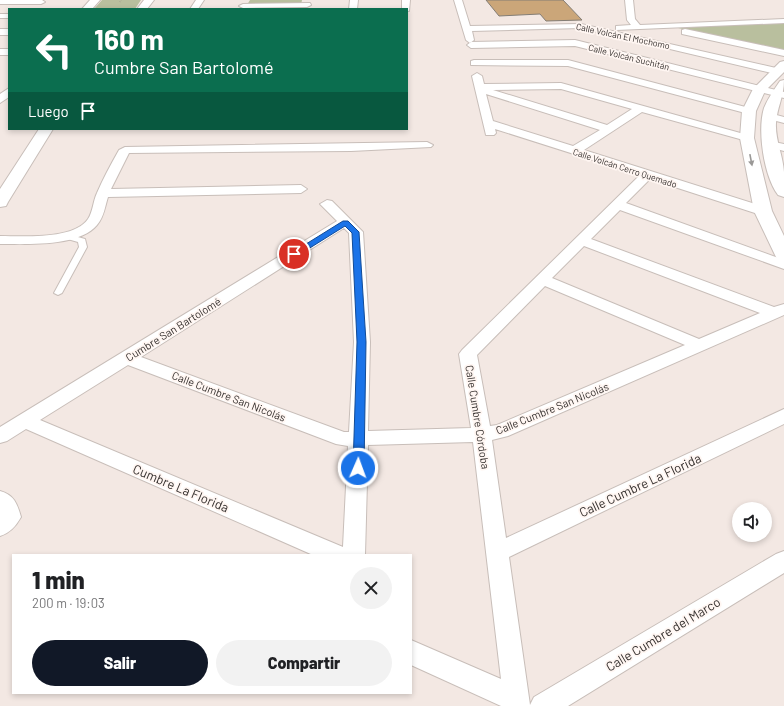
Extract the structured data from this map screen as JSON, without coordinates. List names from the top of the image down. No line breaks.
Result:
{"streets":{"street":["Calle Volcán El Mochomo","Calle Volcán Suchitán","Calle Volcán Cerro Quemado","Cumbre San Bartolomé","Calle Cumbre San Nicolás","Calle Cumbre Córdoba","Calle Cumbre La Florida","Cumbre La Florida","Calle Cumbre del Marco"]},"crossings":[["Calle Volcán Cerro Quemado","Calle Cumbre Córdoba"],["Cumbre San Bartolomé","Calle Cumbre San Nicolás"],["Cumbre San Bartolomé","Cumbre La Florida"],["Calle Cumbre San Nicolás","Calle Cumbre Córdoba"],["Calle Cumbre Córdoba","Calle Cumbre La Florida"]],"page":{"turn":["160 m","Cumbre San Bartolomé"],"then":"Luego","heading":["1 min","200 m · 19:03"],"buttons":["Salir","Compartir"]}}
